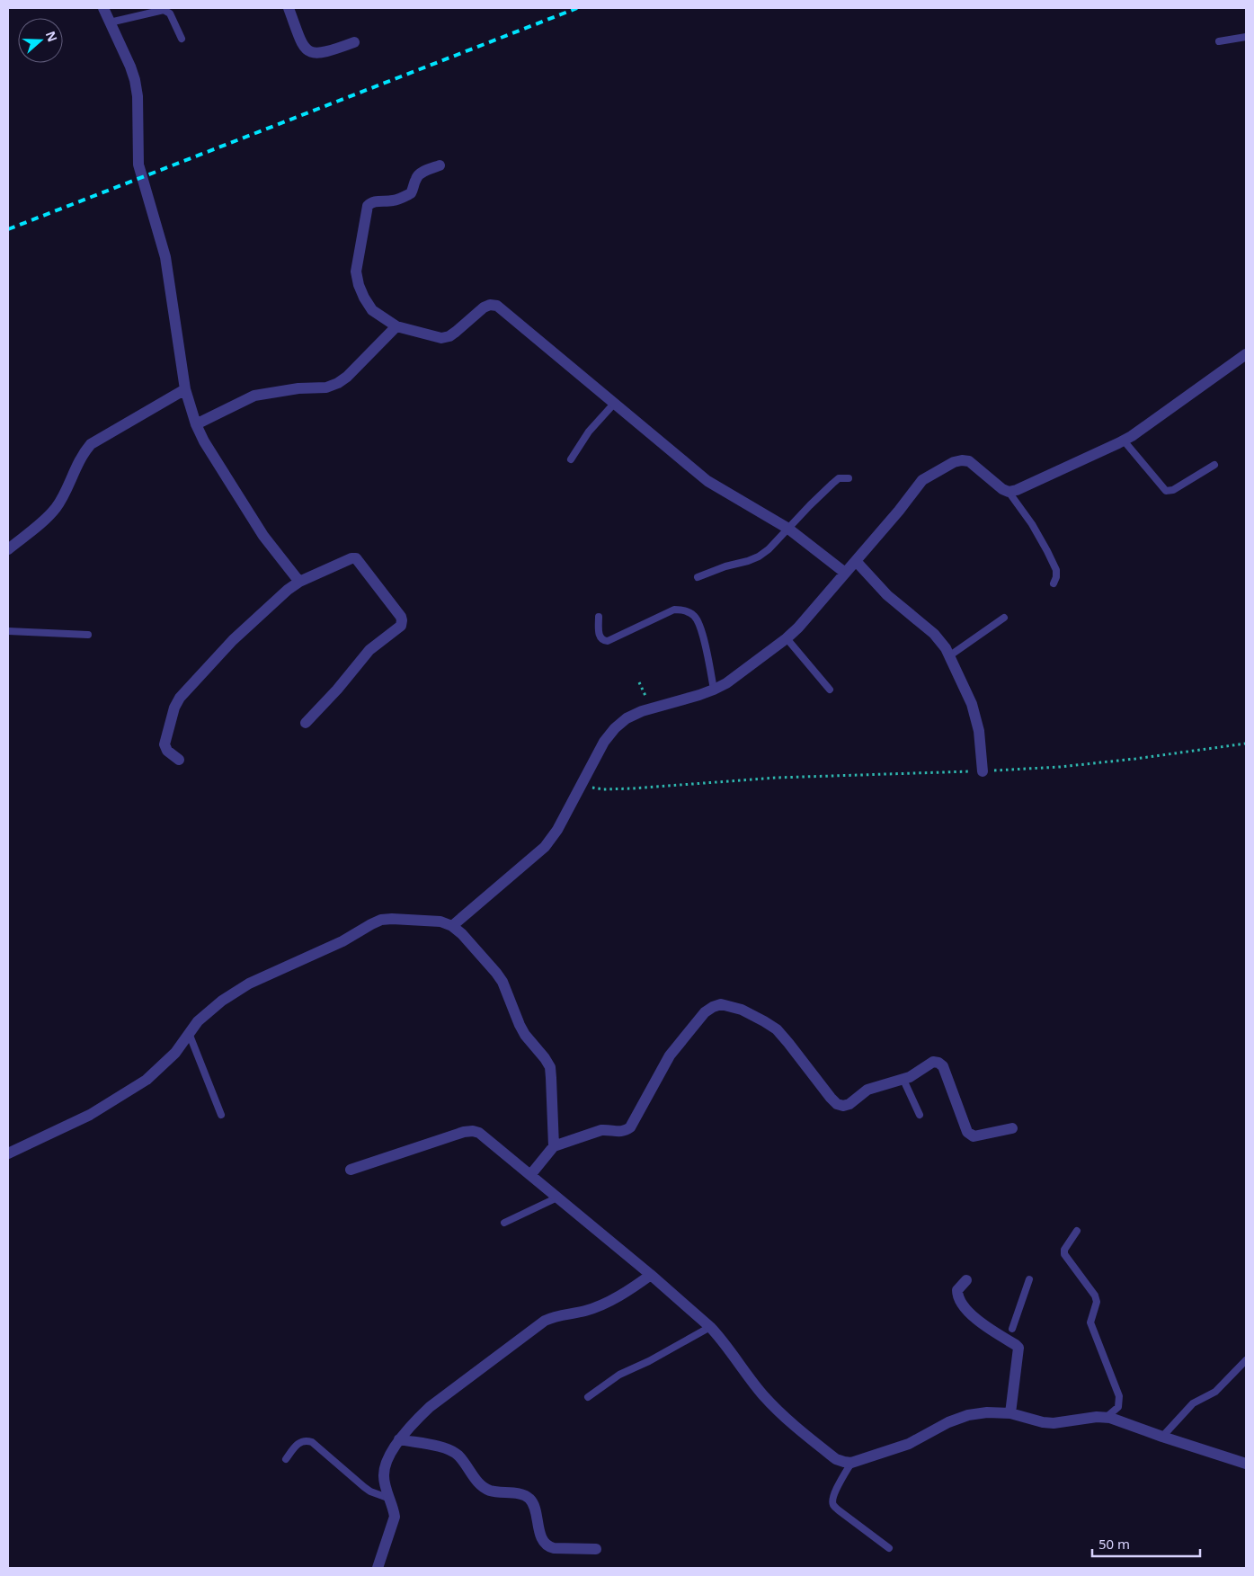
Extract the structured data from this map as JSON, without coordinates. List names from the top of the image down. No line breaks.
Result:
{"scale_bar":"50 m","north":"right"}
